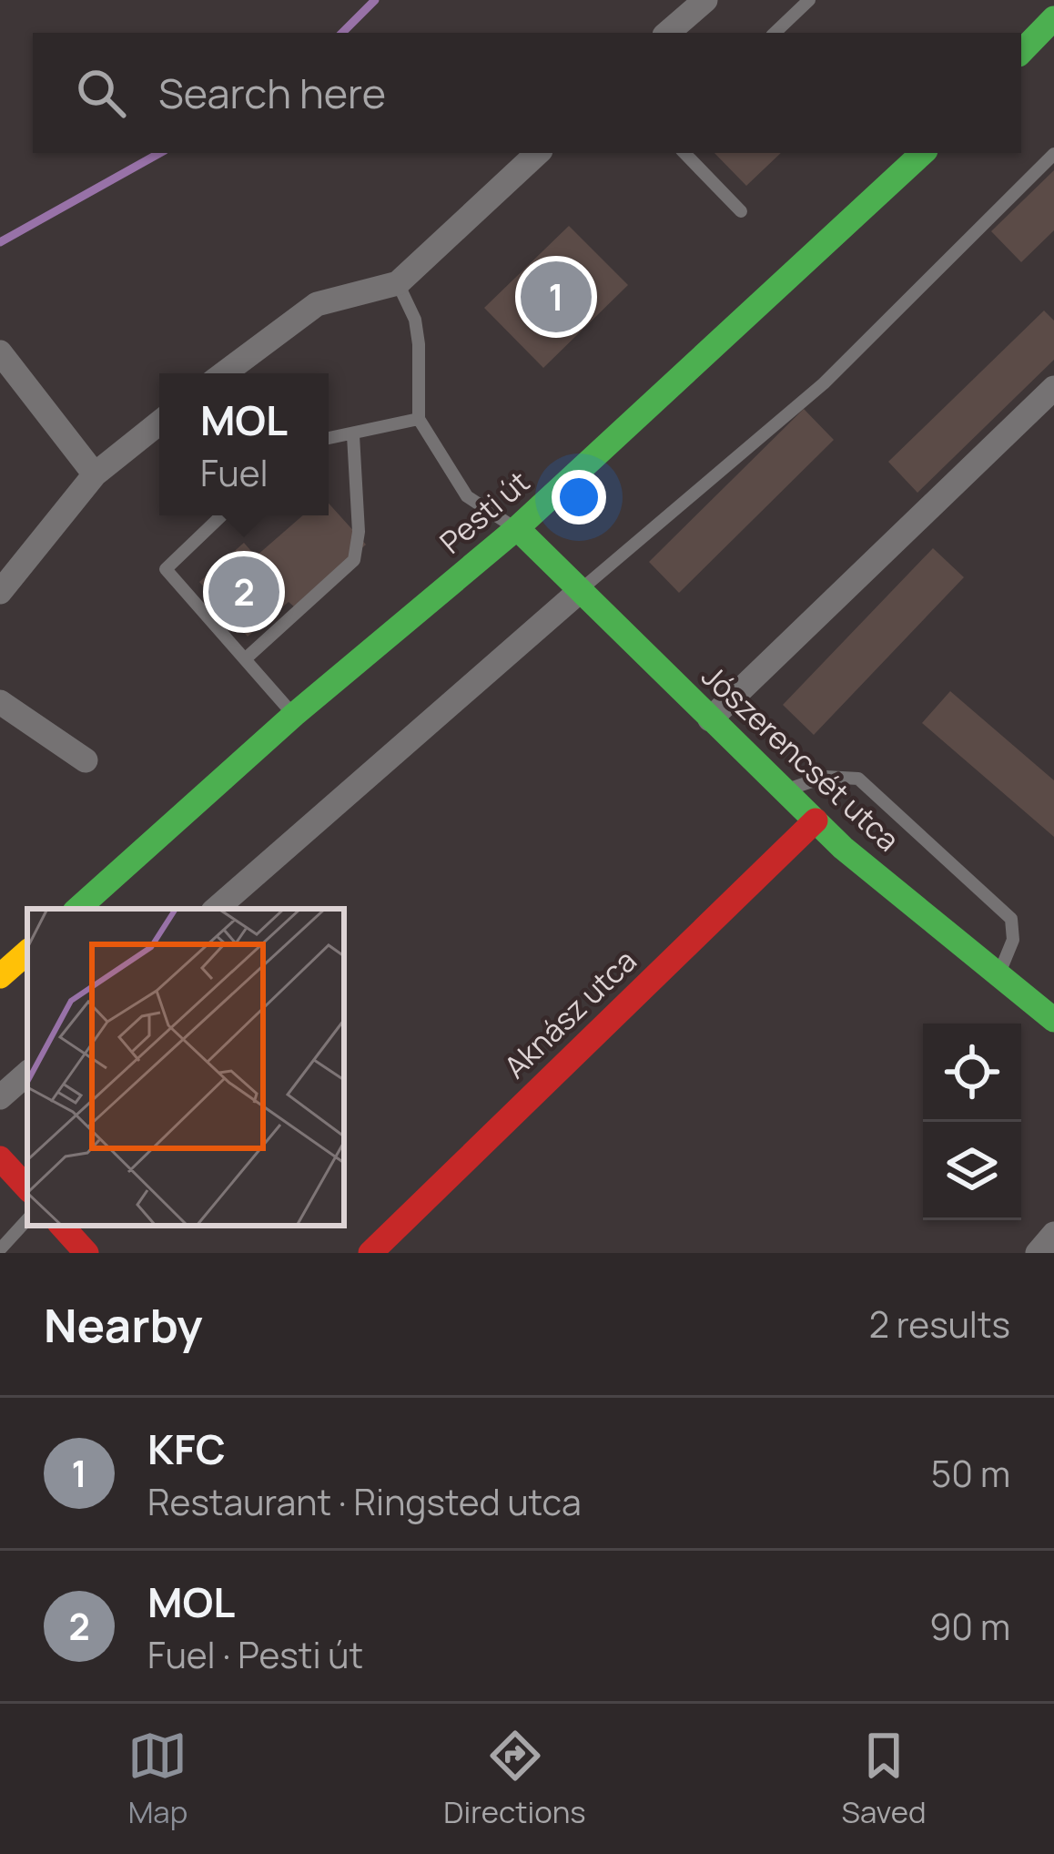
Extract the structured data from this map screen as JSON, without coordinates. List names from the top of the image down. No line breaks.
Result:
{"streets":{"street":["Pesti út","Jószerencsét utca","Aknász utca"]},"crossings":[["Pesti út","Jószerencsét utca"],["Jószerencsét utca","Aknász utca"]],"page":{"search":"Search here","pins":["1","2"],"popup":["MOL","Fuel"],"heading":["Nearby","2 results"],"list":[{"mark":"1","name":"KFC","note":"Restaurant · Ringsted utca","value":"50 m"},{"mark":"2","name":"MOL","note":"Fuel · Pesti út","value":"90 m"}],"nav":["Map","Directions","Saved"]}}
